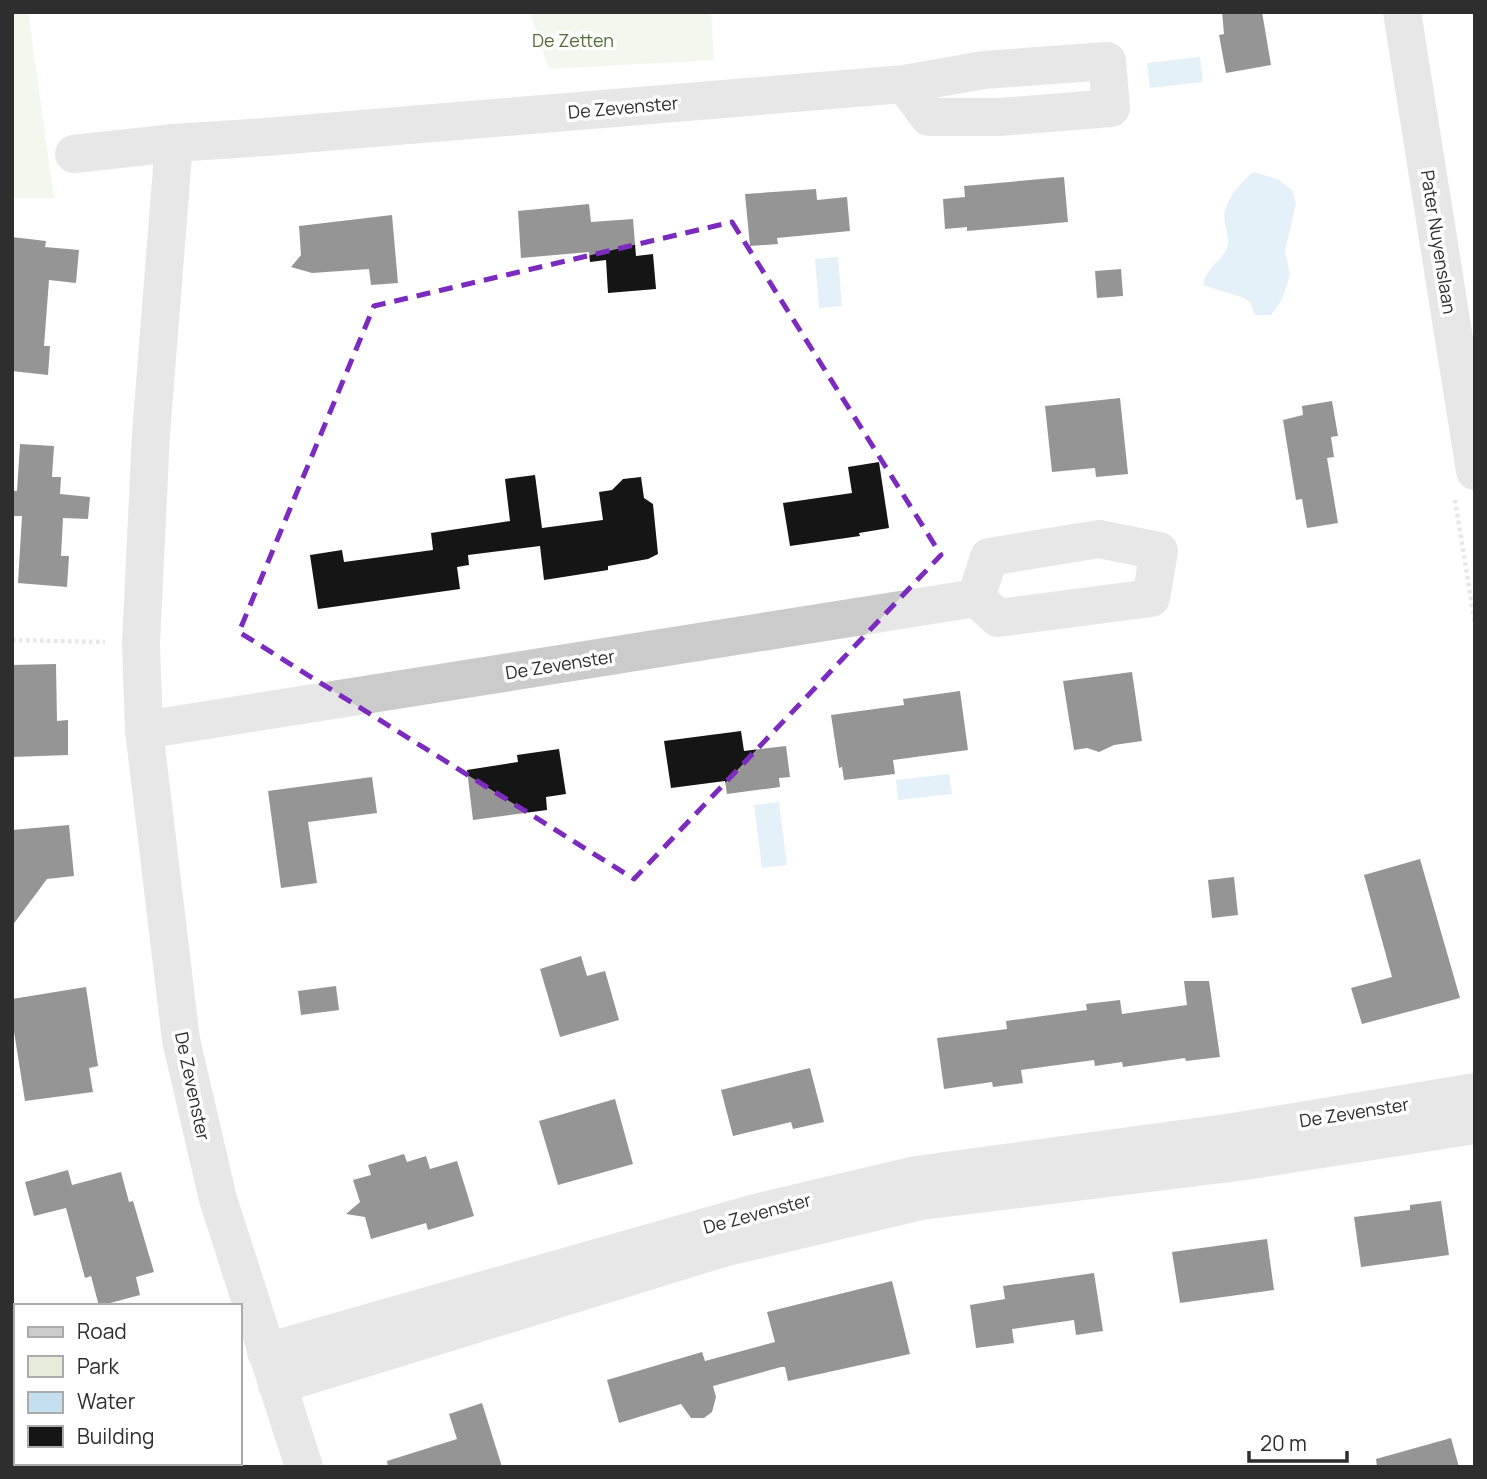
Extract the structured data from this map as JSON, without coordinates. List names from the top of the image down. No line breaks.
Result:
{"streets":{"street":["De Zevenster","Pater Nuyenslaan"]},"parks":["De Zetten"],"legend":["Road","Park","Water","Building"],"scale_bar":"20 m"}
